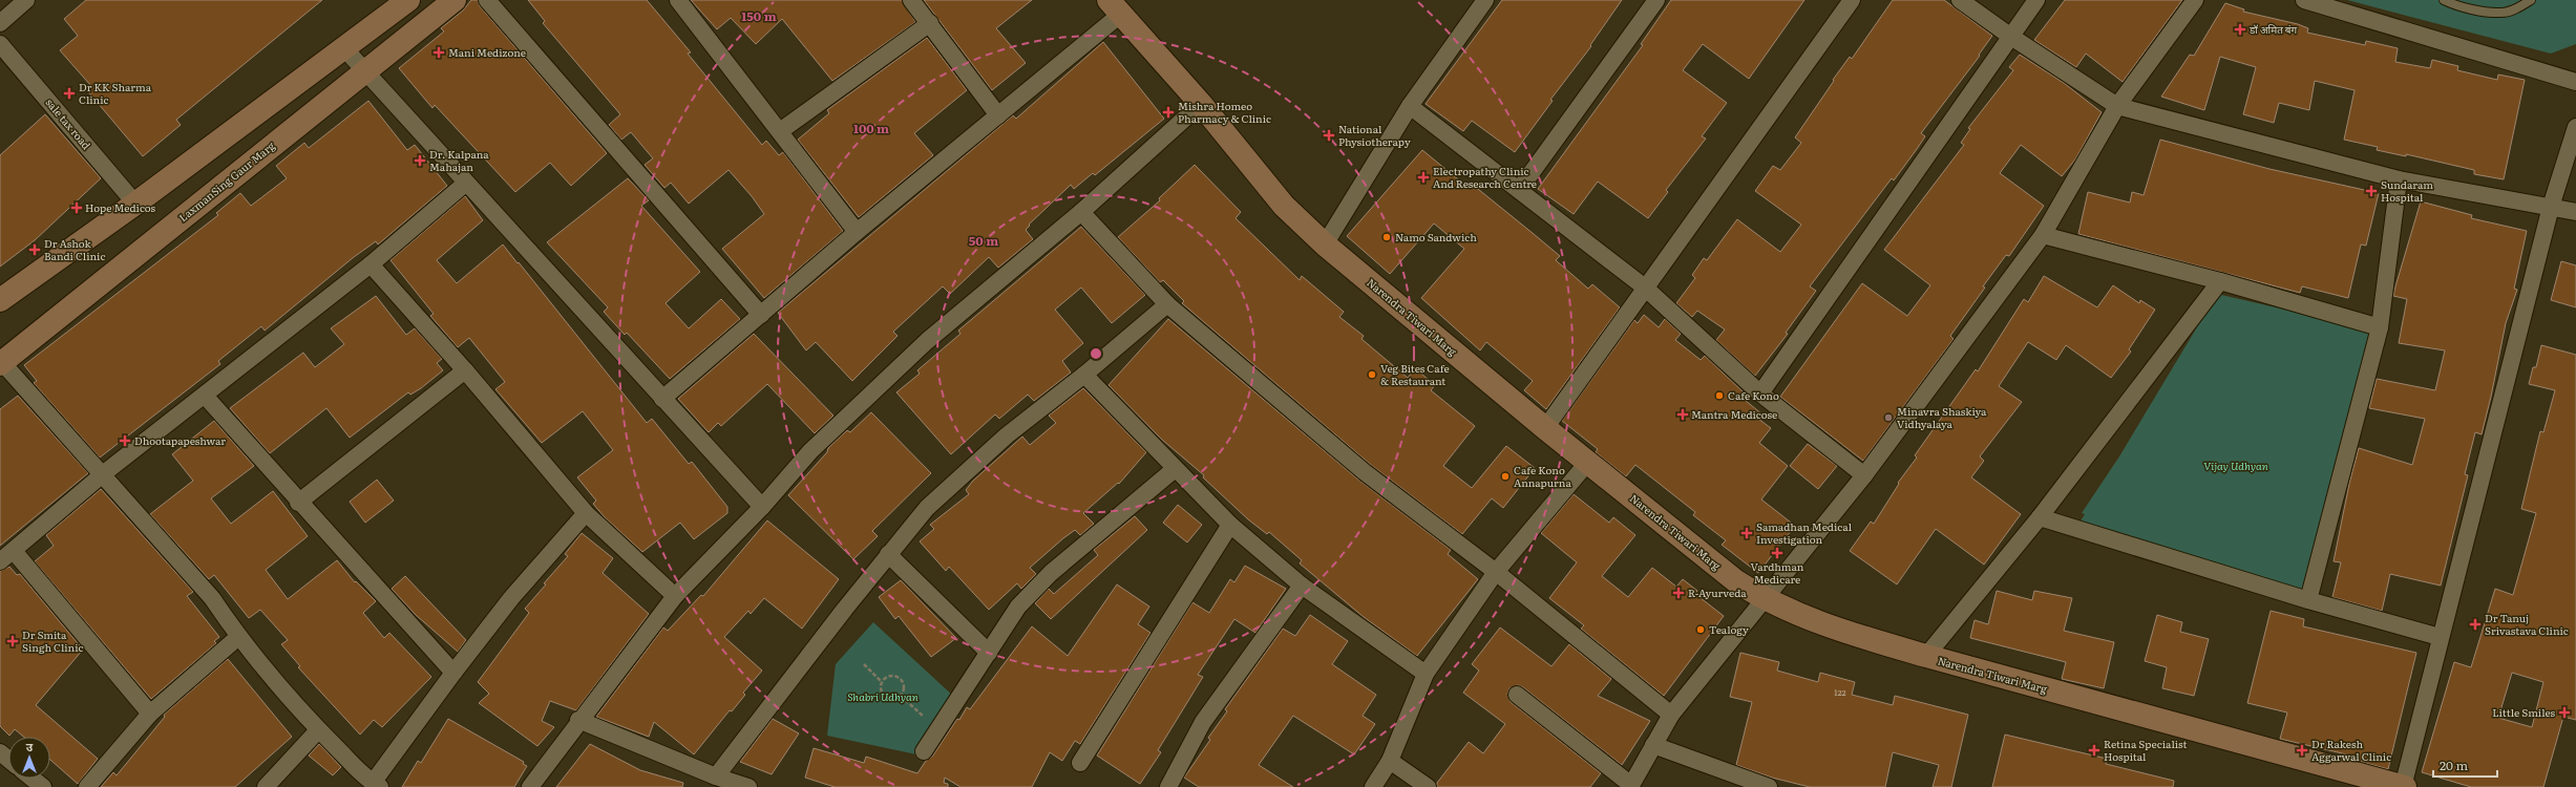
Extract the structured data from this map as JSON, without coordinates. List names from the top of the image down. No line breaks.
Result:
{"streets":{"street":["sale tax road","LaxmanSing Gaur Marg","Narendra Tiwari Marg"]},"parks":["Vijay Udhyan","Shabri Udhyan"],"places":{"health":["डॉ अमित बंग","Mani Medizone","Dr KK Sharma Clinic","Mishra Homeo Pharmacy & Clinic","National Physiotherapy","Dr. Kalpana Mahajan","Electropathy Clinic And Research Centre","Sundaram Hospital","Hope Medicos","Dr Ashok Bandi Clinic","Mantra Medicose","Dhootapapeshwar","Samadhan Medical Investigation","Vardhman Medicare","R-Ayurveda","Dr Tanuj Srivastava Clinic","Dr Smita Singh Clinic","Little Smiles","Retina Specialist Hospital","Dr Rakesh Aggarwal Clinic"],"other":["Namo Sandwich","Veg Bites Cafe & Restaurant","Cafe Kono","Minavra Shaskiya Vidhyalaya","Cafe Kono Annapurna","Tealogy"]},"house_numbers":["122"],"scale_bar":"20 m","north":"top","rings":["150 m","100 m","50 m"]}
